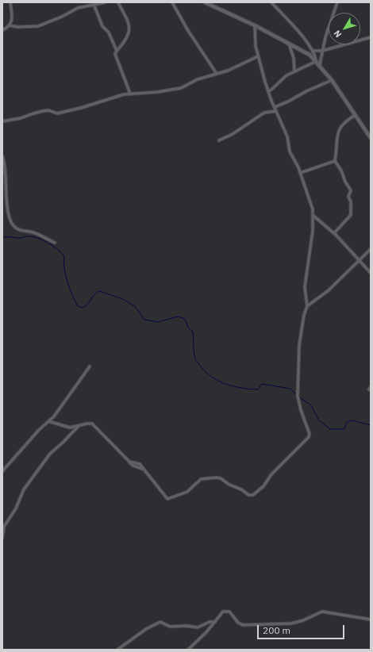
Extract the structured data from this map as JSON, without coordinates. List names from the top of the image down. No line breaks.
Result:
{"scale_bar":"200 m","north":"bottom left"}
